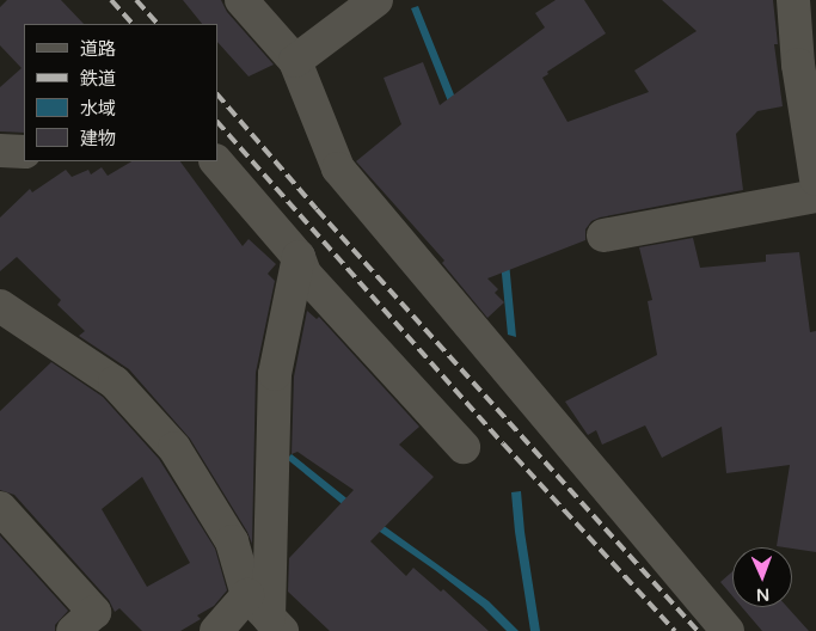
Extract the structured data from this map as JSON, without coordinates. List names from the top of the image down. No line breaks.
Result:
{"legend":["道路","鉄道","水域","建物"],"north":"bottom"}
